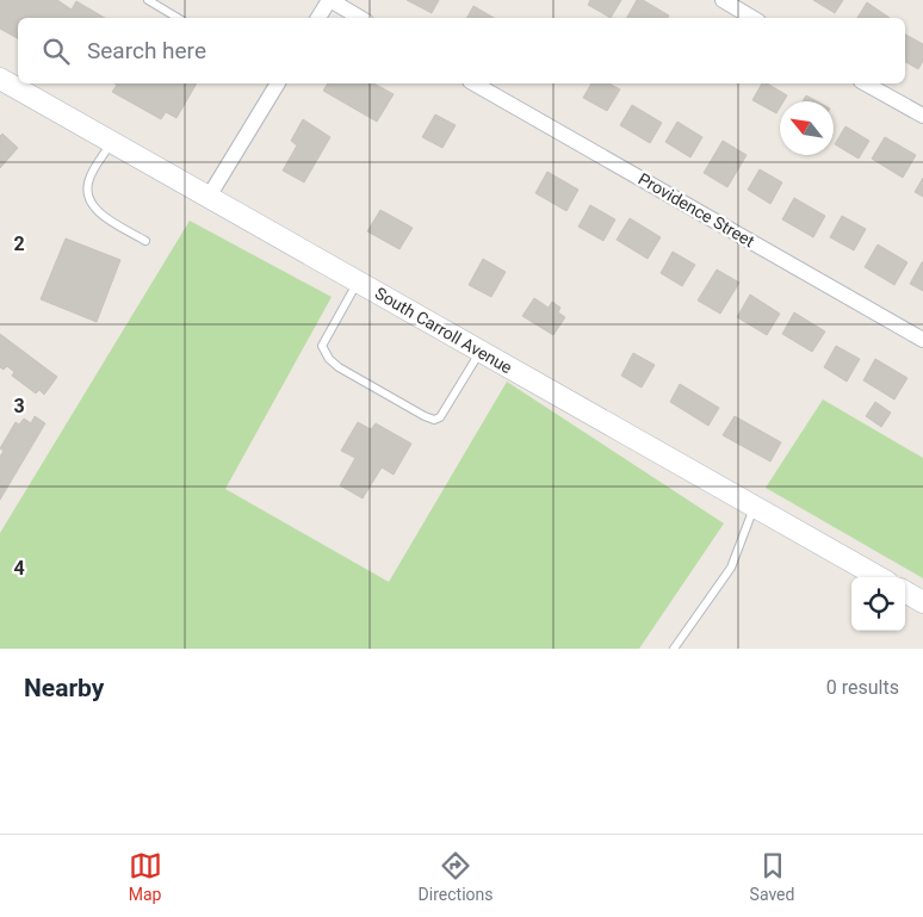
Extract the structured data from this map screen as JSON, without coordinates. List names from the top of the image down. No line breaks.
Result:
{"streets":{"street":["Providence Street","South Carroll Avenue"]},"north":"top left","page":{"search":"Search here","heading":["Nearby","0 results"],"nav":["Map","Directions","Saved"]},"grid":{"rows":["2","3","4"]}}
